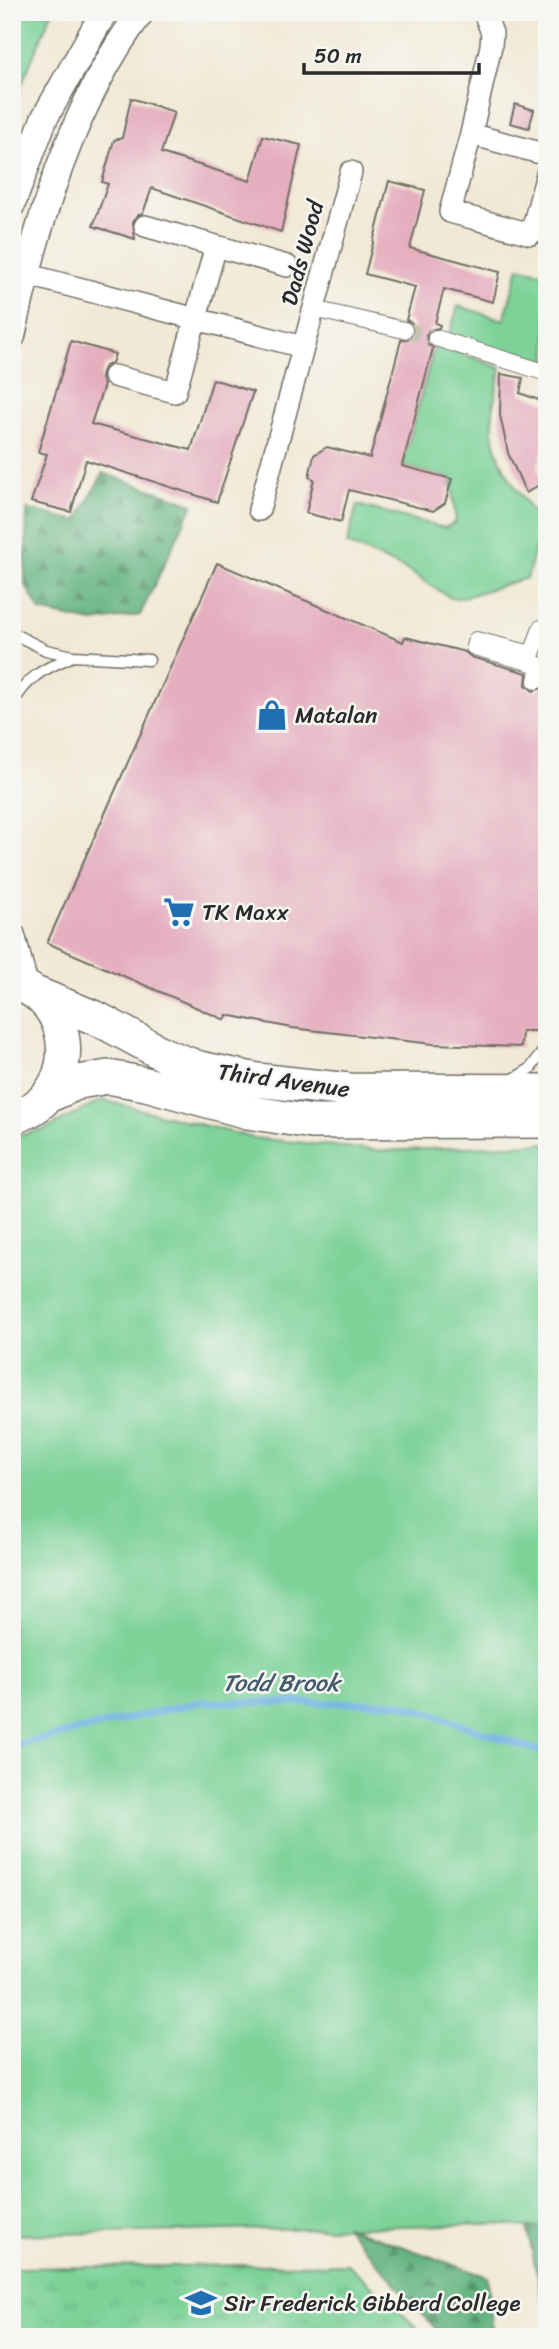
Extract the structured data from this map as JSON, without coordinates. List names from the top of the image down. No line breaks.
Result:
{"streets":{"main road":["Third Avenue"],"street":["Dads Wood"]},"water":["Todd Brook"],"places":{"shop":["Matalan"],"supermarket":["TK Maxx"],"school or university":["Sir Frederick Gibberd College"]},"scale_bar":"50 m"}
